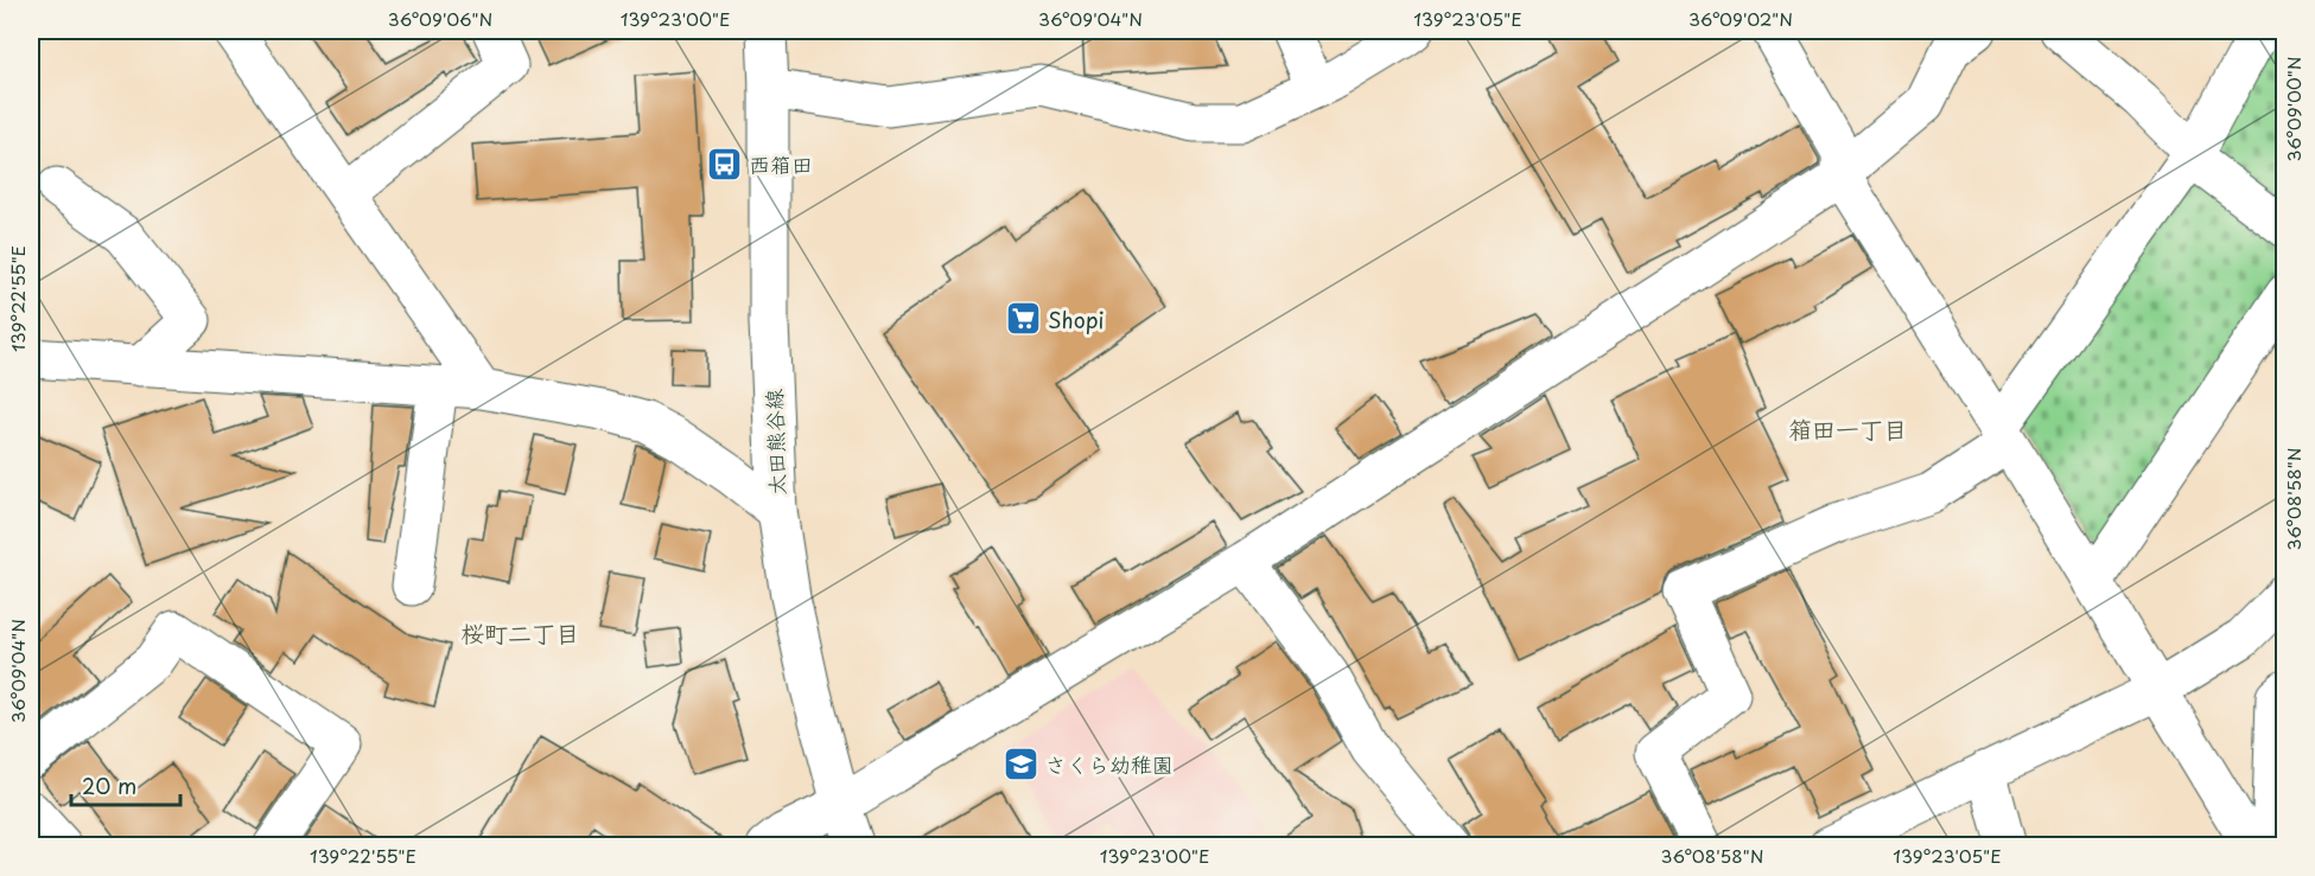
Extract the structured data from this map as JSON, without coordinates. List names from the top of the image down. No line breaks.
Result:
{"streets":{"street":["太田熊谷線"]},"districts":["箱田一丁目","桜町二丁目"],"places":{"bus stop":["西箱田"],"supermarket":["Shopi"],"school or university":["さくら幼稚園"]},"scale_bar":"20 m","coordinates":["36°09'06\"N","139°23'00\"E","36°09'04\"N","139°23'05\"E","36°09'02\"N","36°09'00\"N","139°22'55\"E","36°08'58\"N"]}
